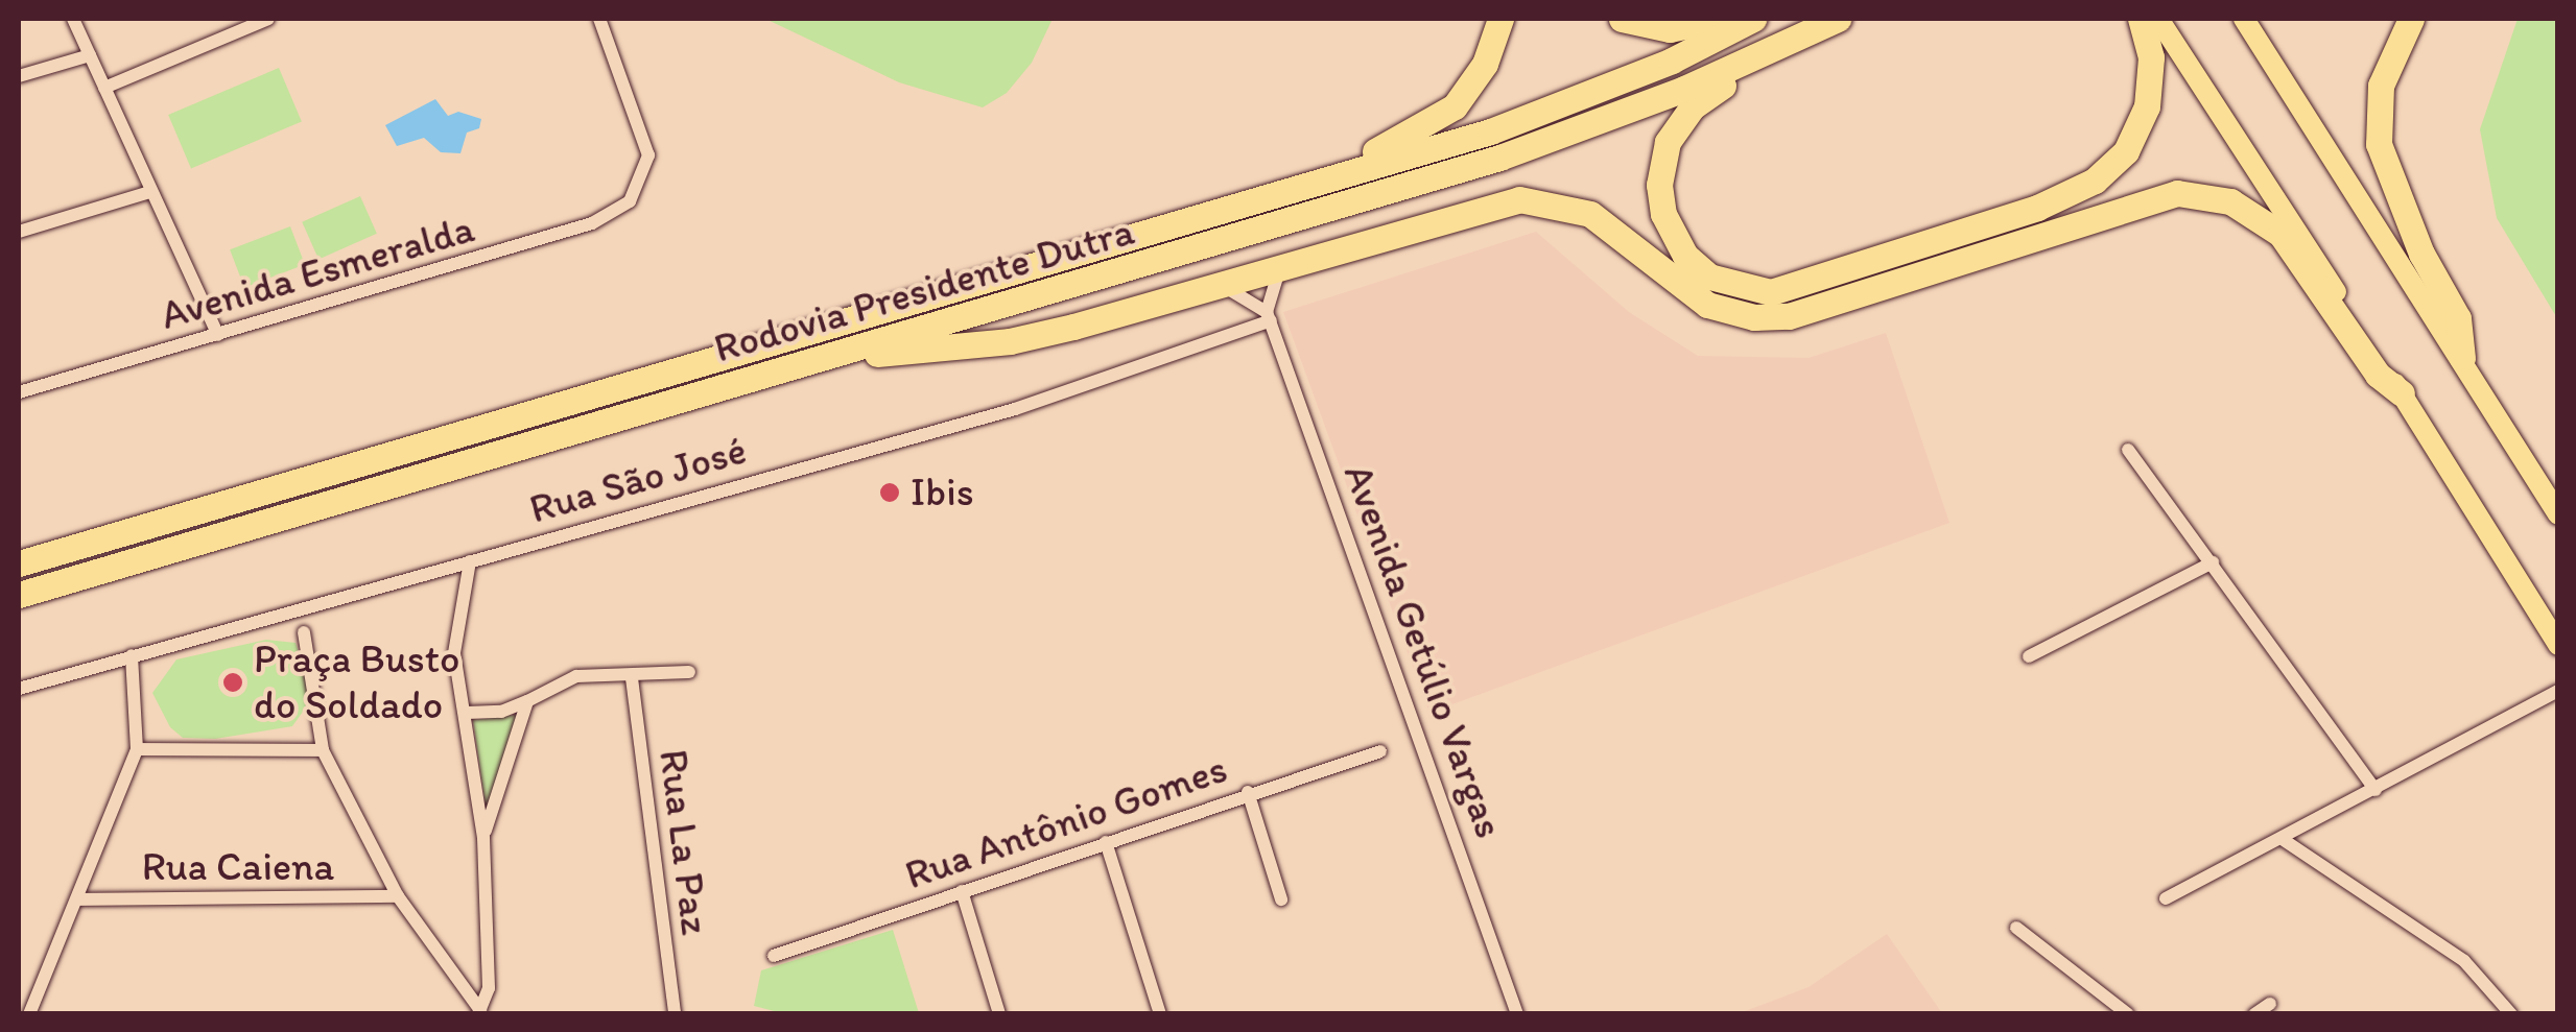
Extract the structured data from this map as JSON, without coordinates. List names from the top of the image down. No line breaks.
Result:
{"streets":{"highway":["Rodovia Presidente Dutra"],"street":["Avenida Esmeralda","Rua São José","Avenida Getúlio Vargas","Rua Antônio Gomes","Rua La Paz","Rua Caiena"]},"crossings":[["Rua São José","Avenida Getúlio Vargas"]],"places":["Ibis","Praça Busto do Soldado"]}
